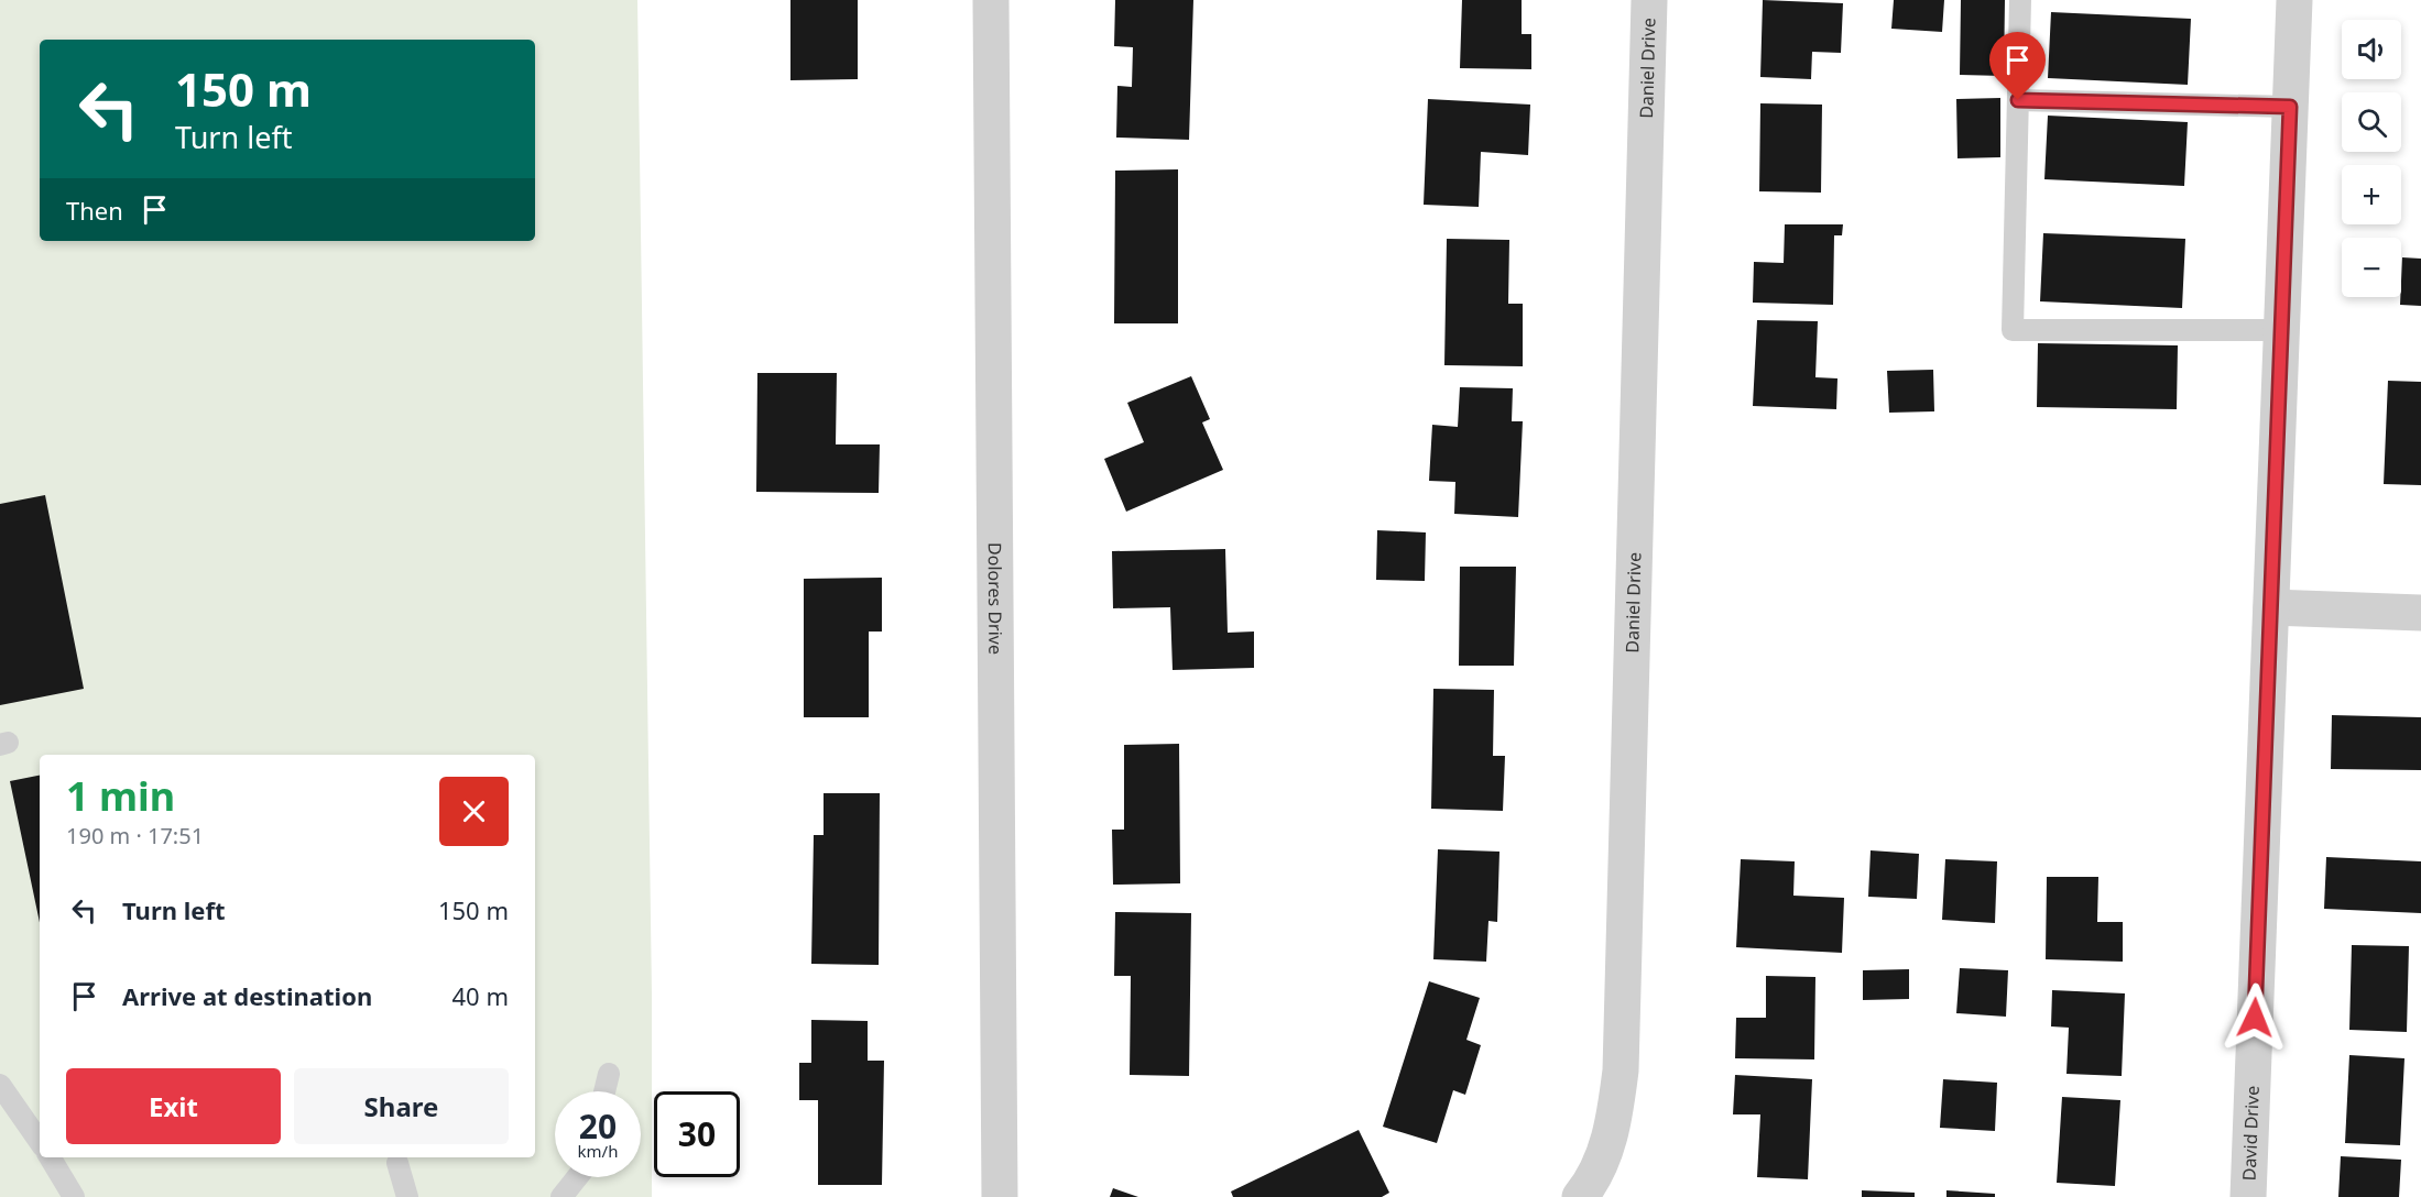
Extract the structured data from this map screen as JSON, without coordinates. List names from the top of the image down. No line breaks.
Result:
{"streets":{"street":["Daniel Drive","Dolores Drive","David Drive"]},"page":{"map_buttons":["+","−"],"turn":["150 m","Turn left"],"then":"Then","heading":["1 min","190 m · 17:51"],"list":[{"name":"Turn left","value":"150 m"},{"name":"Arrive at destination","value":"40 m"}],"buttons":["Exit","Share"],"speed":"20 km/h","limit":"30"}}
